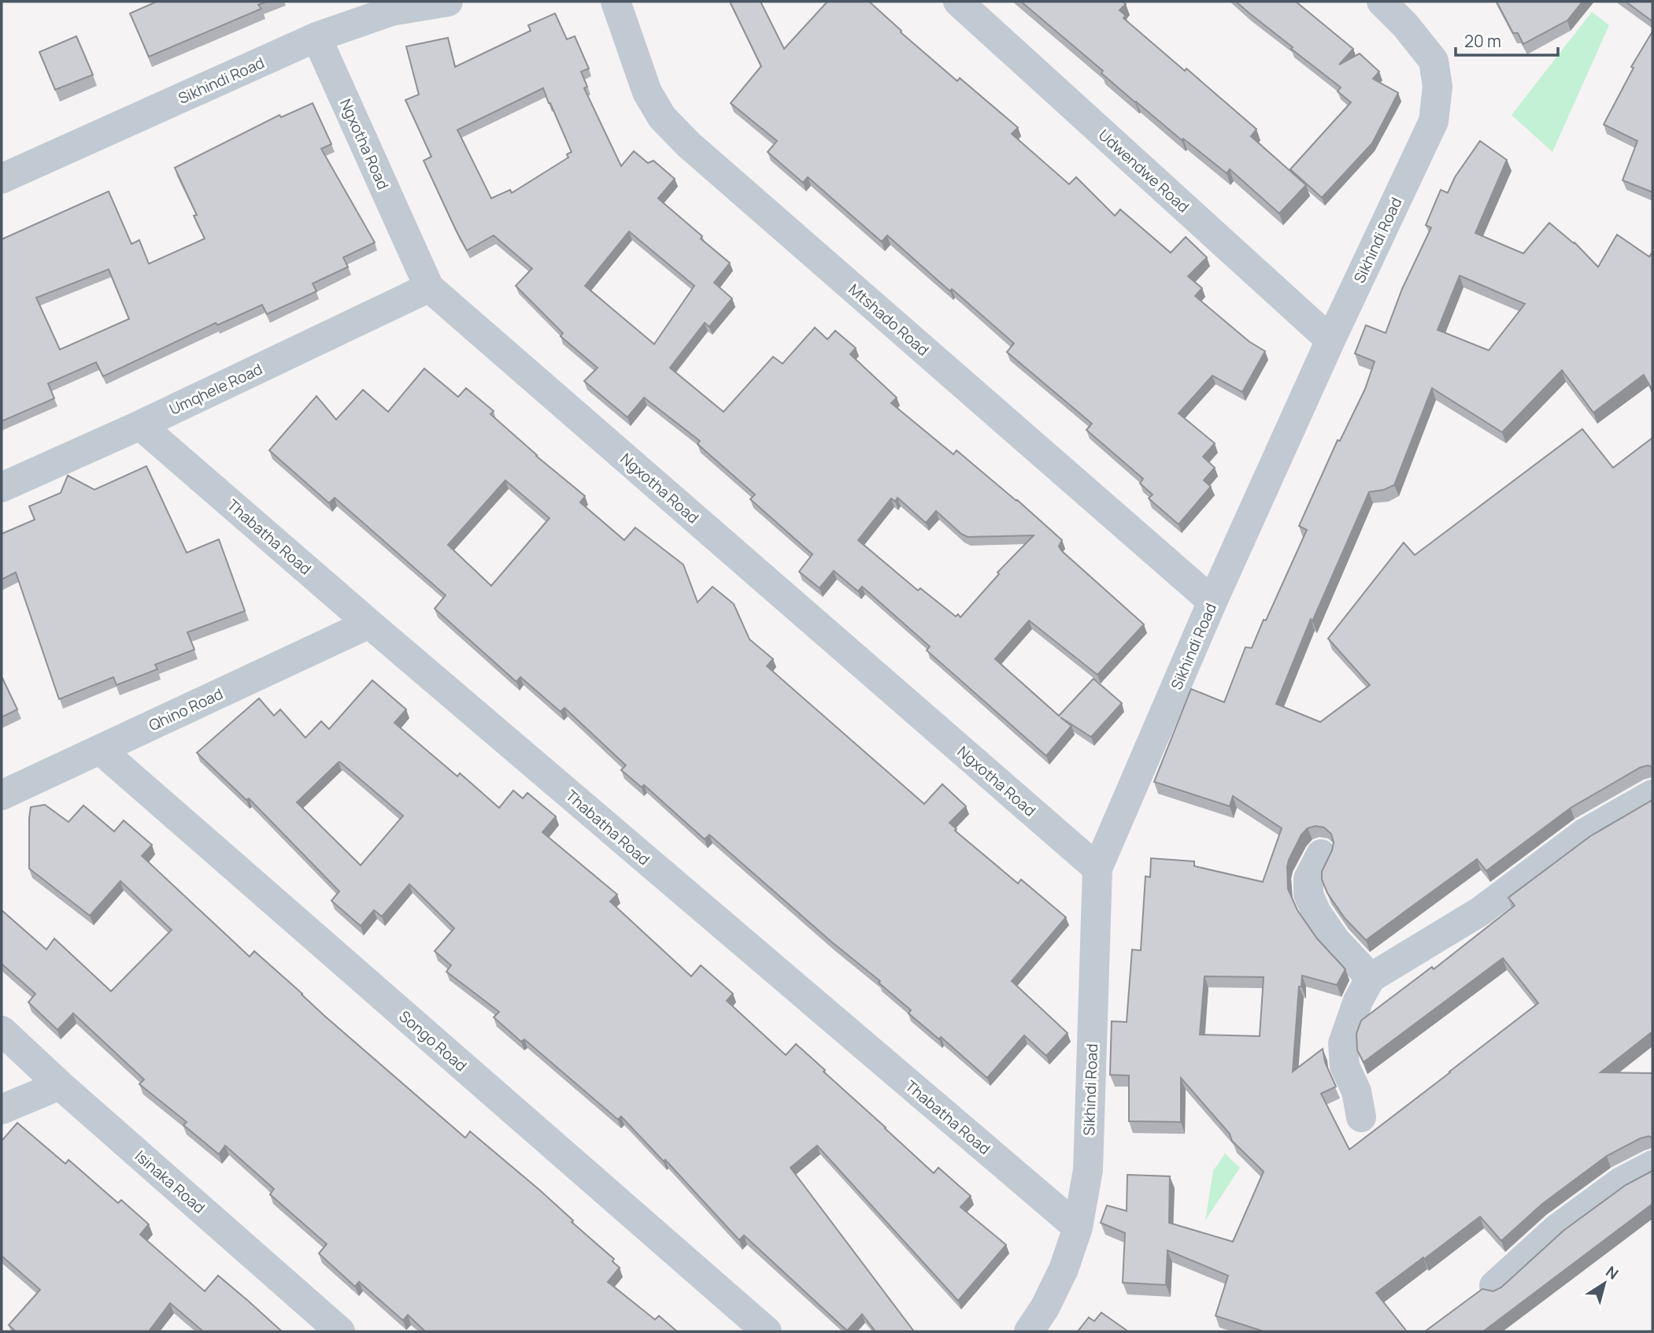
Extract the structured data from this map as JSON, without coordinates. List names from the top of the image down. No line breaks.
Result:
{"streets":{"street":["Sikhindi Road","Ngxotha Road","Udwendwe Road","Mtshado Road","Umqhele Road","Thabatha Road","Qhino Road","Songo Road","Isinaka Road"]},"crossings":[["Sikhindi Road","Ngxotha Road"],["Sikhindi Road","Udwendwe Road"],["Sikhindi Road","Mtshado Road"],["Sikhindi Road","Thabatha Road"],["Ngxotha Road","Umqhele Road"],["Umqhele Road","Thabatha Road"],["Thabatha Road","Qhino Road"],["Qhino Road","Songo Road"]],"scale_bar":"20 m","north":"top right"}
